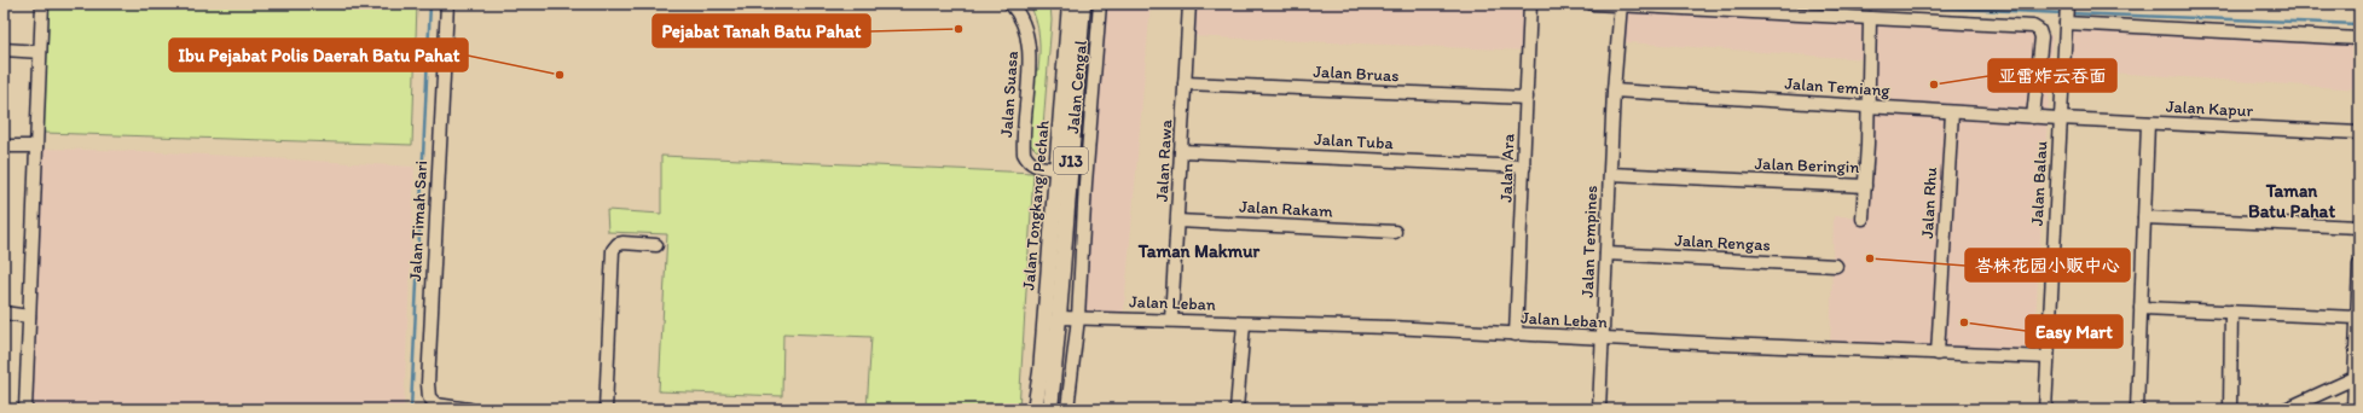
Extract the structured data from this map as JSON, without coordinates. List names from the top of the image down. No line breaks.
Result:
{"streets":{"main road":["J13","Jalan Tongkang Pechah"],"street":["Jalan Bruas","Jalan Cengal","Jalan Temiang","Jalan Suasa","Jalan Kapur","Jalan Tuba","Jalan Rawa","Jalan Beringin","Jalan Ara","Jalan Balau","Jalan Rhu","Jalan Rakam","Jalan Timah Sari","Jalan Tempines","Jalan Rengas","Jalan Leban"]},"crossings":[["Jalan Bruas","Jalan Rawa"],["Jalan Bruas","Jalan Ara"],["Jalan Cengal","Jalan Leban"],["Jalan Temiang","Jalan Kapur"],["Jalan Temiang","Jalan Beringin"],["Jalan Temiang","Jalan Balau"],["Jalan Temiang","Jalan Rhu"],["Jalan Temiang","Jalan Tempines"],["Jalan Suasa","Jalan Tongkang Pechah"],["Jalan Kapur","Jalan Balau"],["Jalan Tuba","Jalan Rawa"],["Jalan Tuba","Jalan Ara"],["Jalan Rawa","Jalan Rakam"],["Jalan Rawa","Jalan Leban"],["Jalan Beringin","Jalan Tempines"],["Jalan Ara","Jalan Leban"],["Jalan Balau","Jalan Leban"],["Jalan Rhu","Jalan Leban"],["Jalan Tongkang Pechah","Jalan Leban"],["Jalan Tempines","Jalan Rengas"],["Jalan Tempines","Jalan Leban"]],"districts":["Taman Batu Pahat","Taman Makmur"],"places":["Pejabat Tanah Batu Pahat","Ibu Pejabat Polis Daerah Batu Pahat","亚雷炸云吞面","峇株花园小贩中心","Easy Mart"]}
